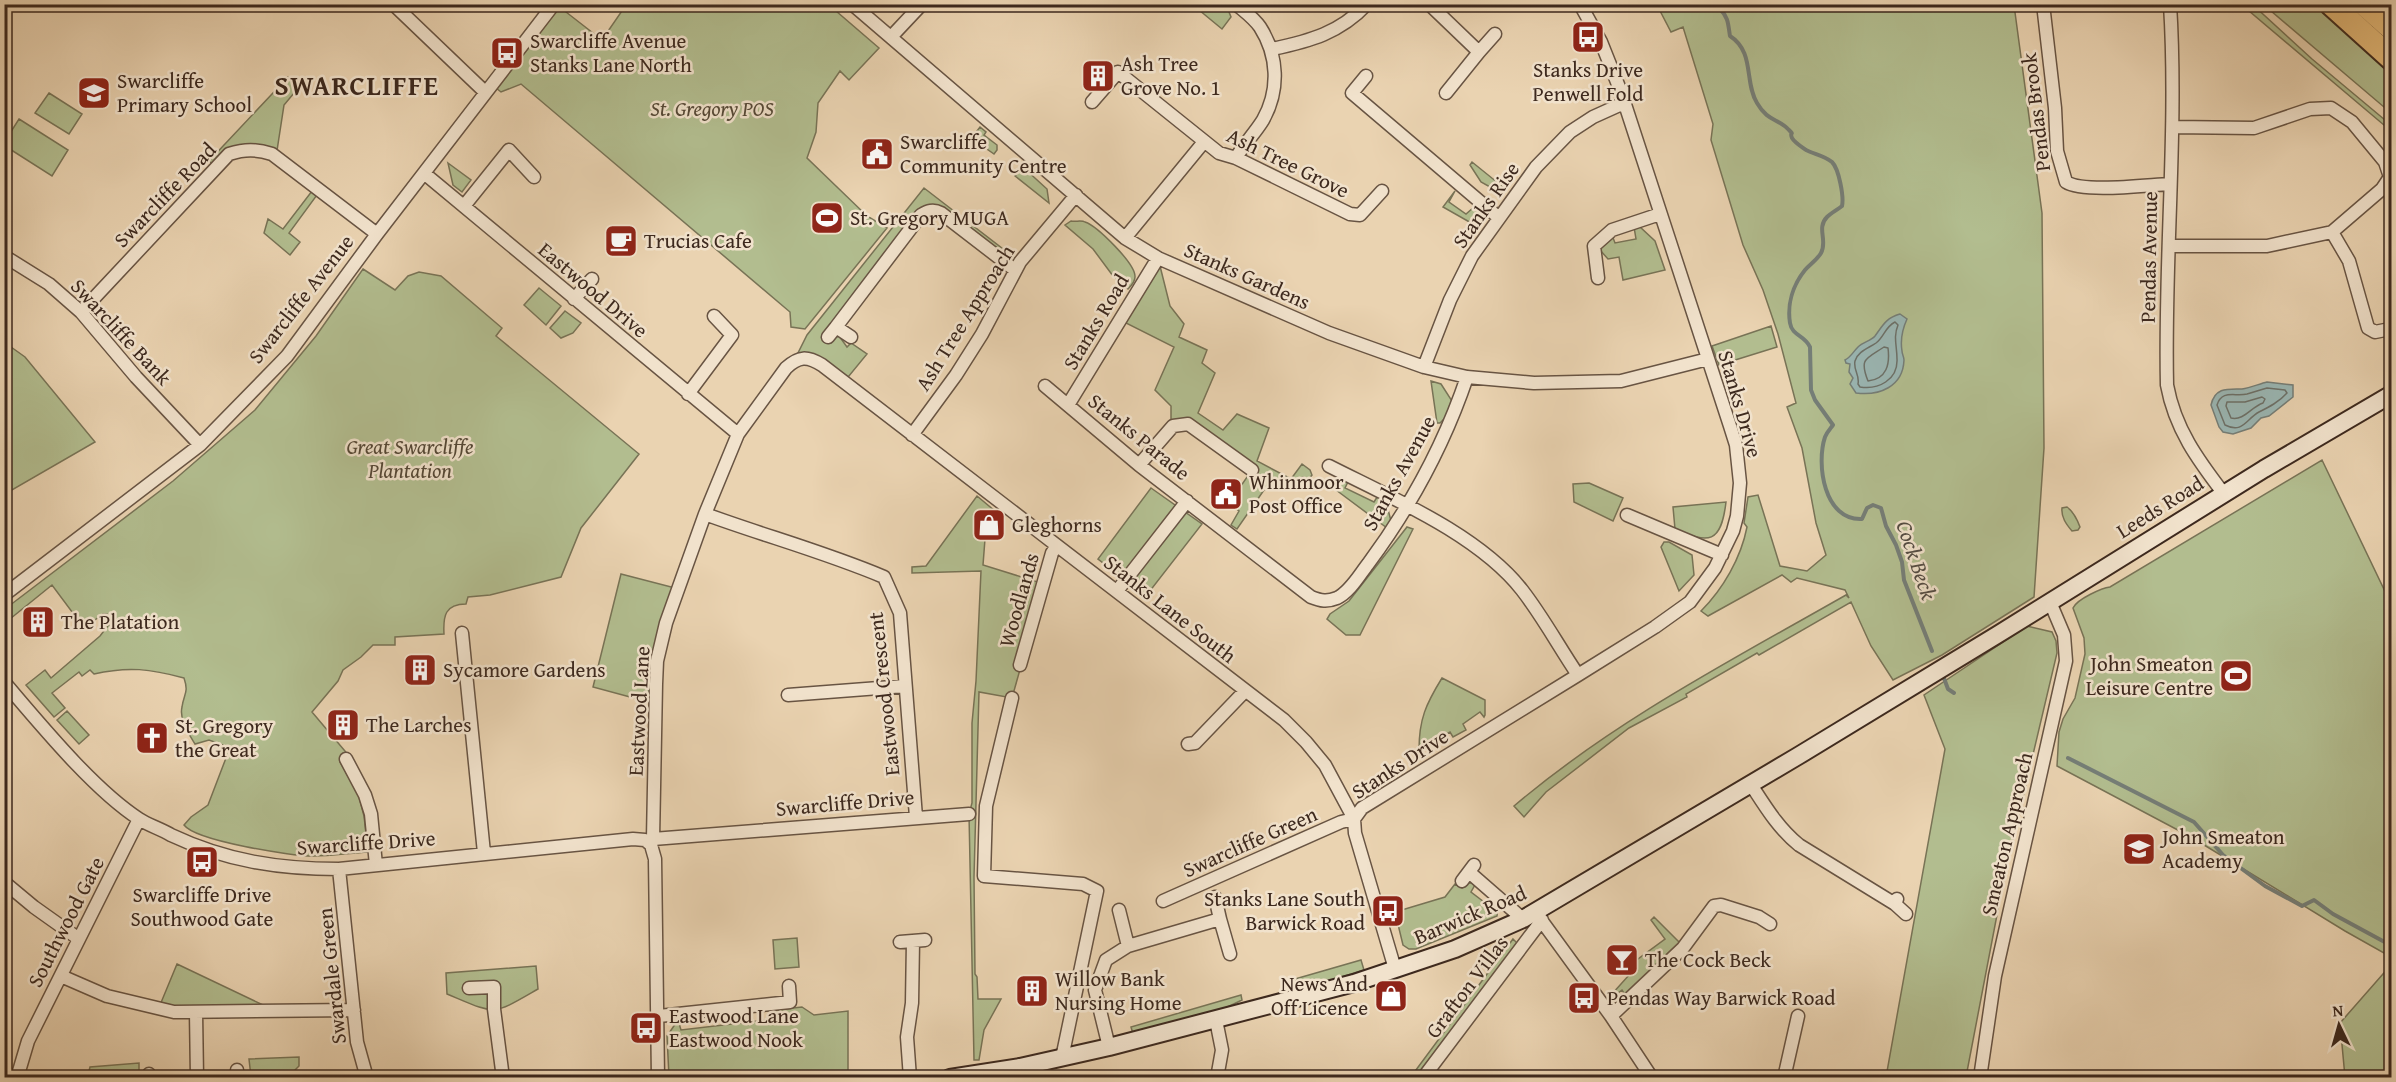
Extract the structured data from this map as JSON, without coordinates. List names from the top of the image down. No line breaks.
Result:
{"streets":{"street":["Pendas Brook","Ash Tree Grove","Swarcliffe Road","Stanks Rise","Pendas Avenue","Stanks Gardens","Eastwood Drive","Swarcliffe Avenue","Ash Tree Approach","Stanks Road","Swarcliffe Bank","Stanks Drive","Stanks Parade","Stanks Avenue","Leeds Road","Woodlands","Stanks Lane South","Eastwood Crescent","Eastwood Lane","Swarcliffe Drive","Smeaton Approach","Swarcliffe Green","Barwick Road","Southwood Gate","Swardale Green","Grafton Villas"]},"crossings":[["Pendas Brook","Pendas Avenue"],["Ash Tree Grove","Stanks Gardens"],["Swarcliffe Road","Swarcliffe Avenue"],["Swarcliffe Road","Swarcliffe Bank"],["Stanks Rise","Stanks Gardens"],["Stanks Rise","Stanks Drive"],["Pendas Avenue","Leeds Road"],["Stanks Gardens","Ash Tree Approach"],["Stanks Gardens","Stanks Road"],["Stanks Gardens","Stanks Drive"],["Stanks Gardens","Stanks Avenue"],["Eastwood Drive","Swarcliffe Avenue"],["Eastwood Drive","Eastwood Lane"],["Swarcliffe Avenue","Swarcliffe Bank"],["Ash Tree Approach","Stanks Lane South"],["Stanks Road","Stanks Parade"],["Stanks Drive","Stanks Lane South"],["Stanks Drive","Swarcliffe Green"],["Stanks Parade","Stanks Avenue"],["Leeds Road","Smeaton Approach"],["Leeds Road","Barwick Road"],["Woodlands","Stanks Lane South"],["Stanks Lane South","Eastwood Lane"],["Stanks Lane South","Swarcliffe Green"],["Stanks Lane South","Barwick Road"],["Eastwood Crescent","Eastwood Lane"],["Eastwood Crescent","Swarcliffe Drive"],["Eastwood Lane","Swarcliffe Drive"],["Swarcliffe Drive","Southwood Gate"],["Swarcliffe Drive","Swardale Green"],["Barwick Road","Grafton Villas"]],"districts":["SWARCLIFFE"],"water":["Cock Beck"],"parks":["St. Gregory POS","Great Swarcliffe Plantation"],"places":{"bus stop":["Stanks Drive Penwell Fold","Swarcliffe Avenue Stanks Lane North","Swarcliffe Drive Southwood Gate","Stanks Lane South Barwick Road","Pendas Way Barwick Road","Eastwood Lane Eastwood Nook"],"building":["Ash Tree Grove No. 1","The Platation","Sycamore Gardens","The Larches","Willow Bank Nursing Home"],"school or university":["Swarcliffe Primary School","John Smeaton Academy"],"public building":["Swarcliffe Community Centre","Whinmoor Post Office"],"sports":["St. Gregory MUGA","John Smeaton Leisure Centre"],"cafe":["Trucias Cafe"],"shop":["Gleghorns","News And Off Licence"],"church":["St. Gregory the Great"],"bar":["The Cock Beck"]},"north":"top"}
